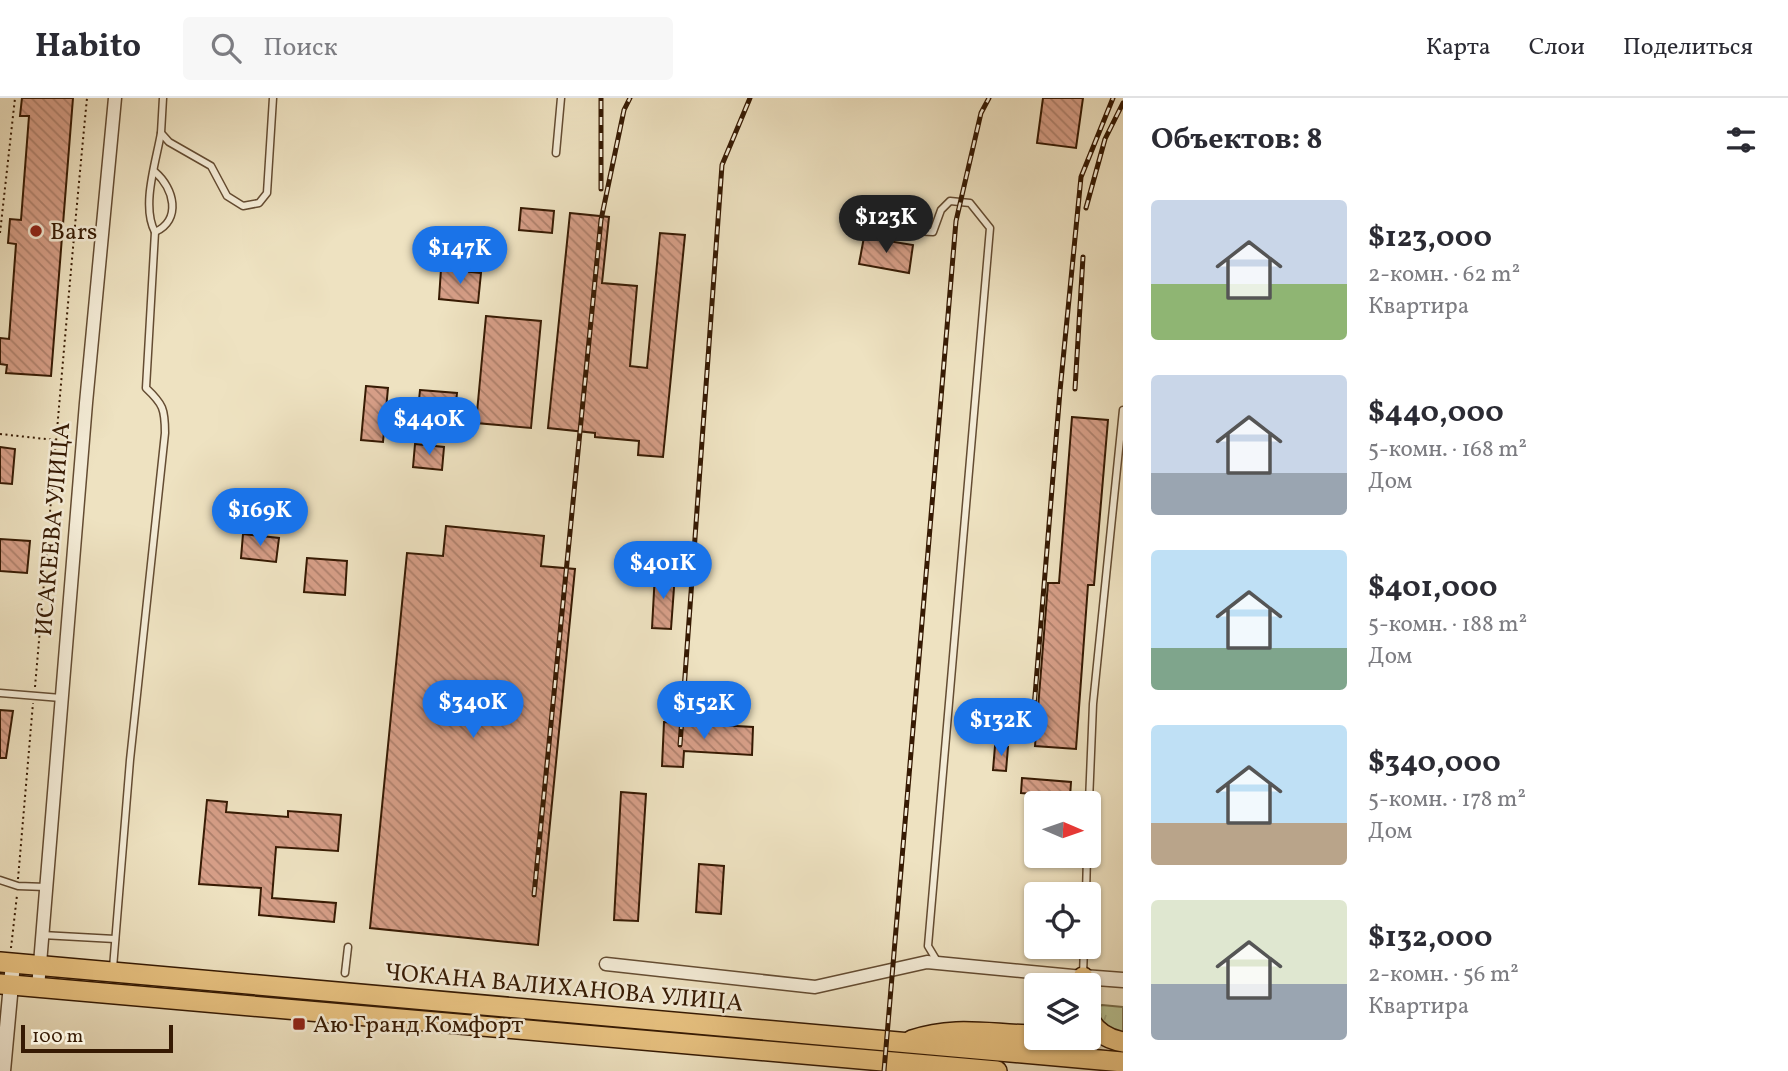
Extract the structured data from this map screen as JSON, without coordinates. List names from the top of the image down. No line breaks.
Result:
{"streets":{"main road":["ЧОКАНА ВАЛИХАНОВА УЛИЦА"],"street":["ИСАКЕЕВА УЛИЦА"]},"crossings":[["ИСАКЕЕВА УЛИЦА","ЧОКАНА ВАЛИХАНОВА УЛИЦА"]],"places":{"other":["Bars"],"transit":["Аю Гранд Комфорт"]},"scale_bar":"100 m","north":"right","page":{"header":"Habito","search":"Поиск","nav":["Карта","Слои","Поделиться"],"heading":"Объектов: 8","list":[{"name":"$123,000","note":"2-комн. · 62 m² · Квартира"},{"name":"$440,000","note":"5-комн. · 168 m² · Дом"},{"name":"$401,000","note":"5-комн. · 188 m² · Дом"},{"name":"$340,000","note":"5-комн. · 178 m² · Дом"},{"name":"$132,000","note":"2-комн. · 56 m² · Квартира"}],"price":["$123K","$147K","$440K","$169K","$401K","$340K","$152K","$132K"],"scale":"100 m"}}
